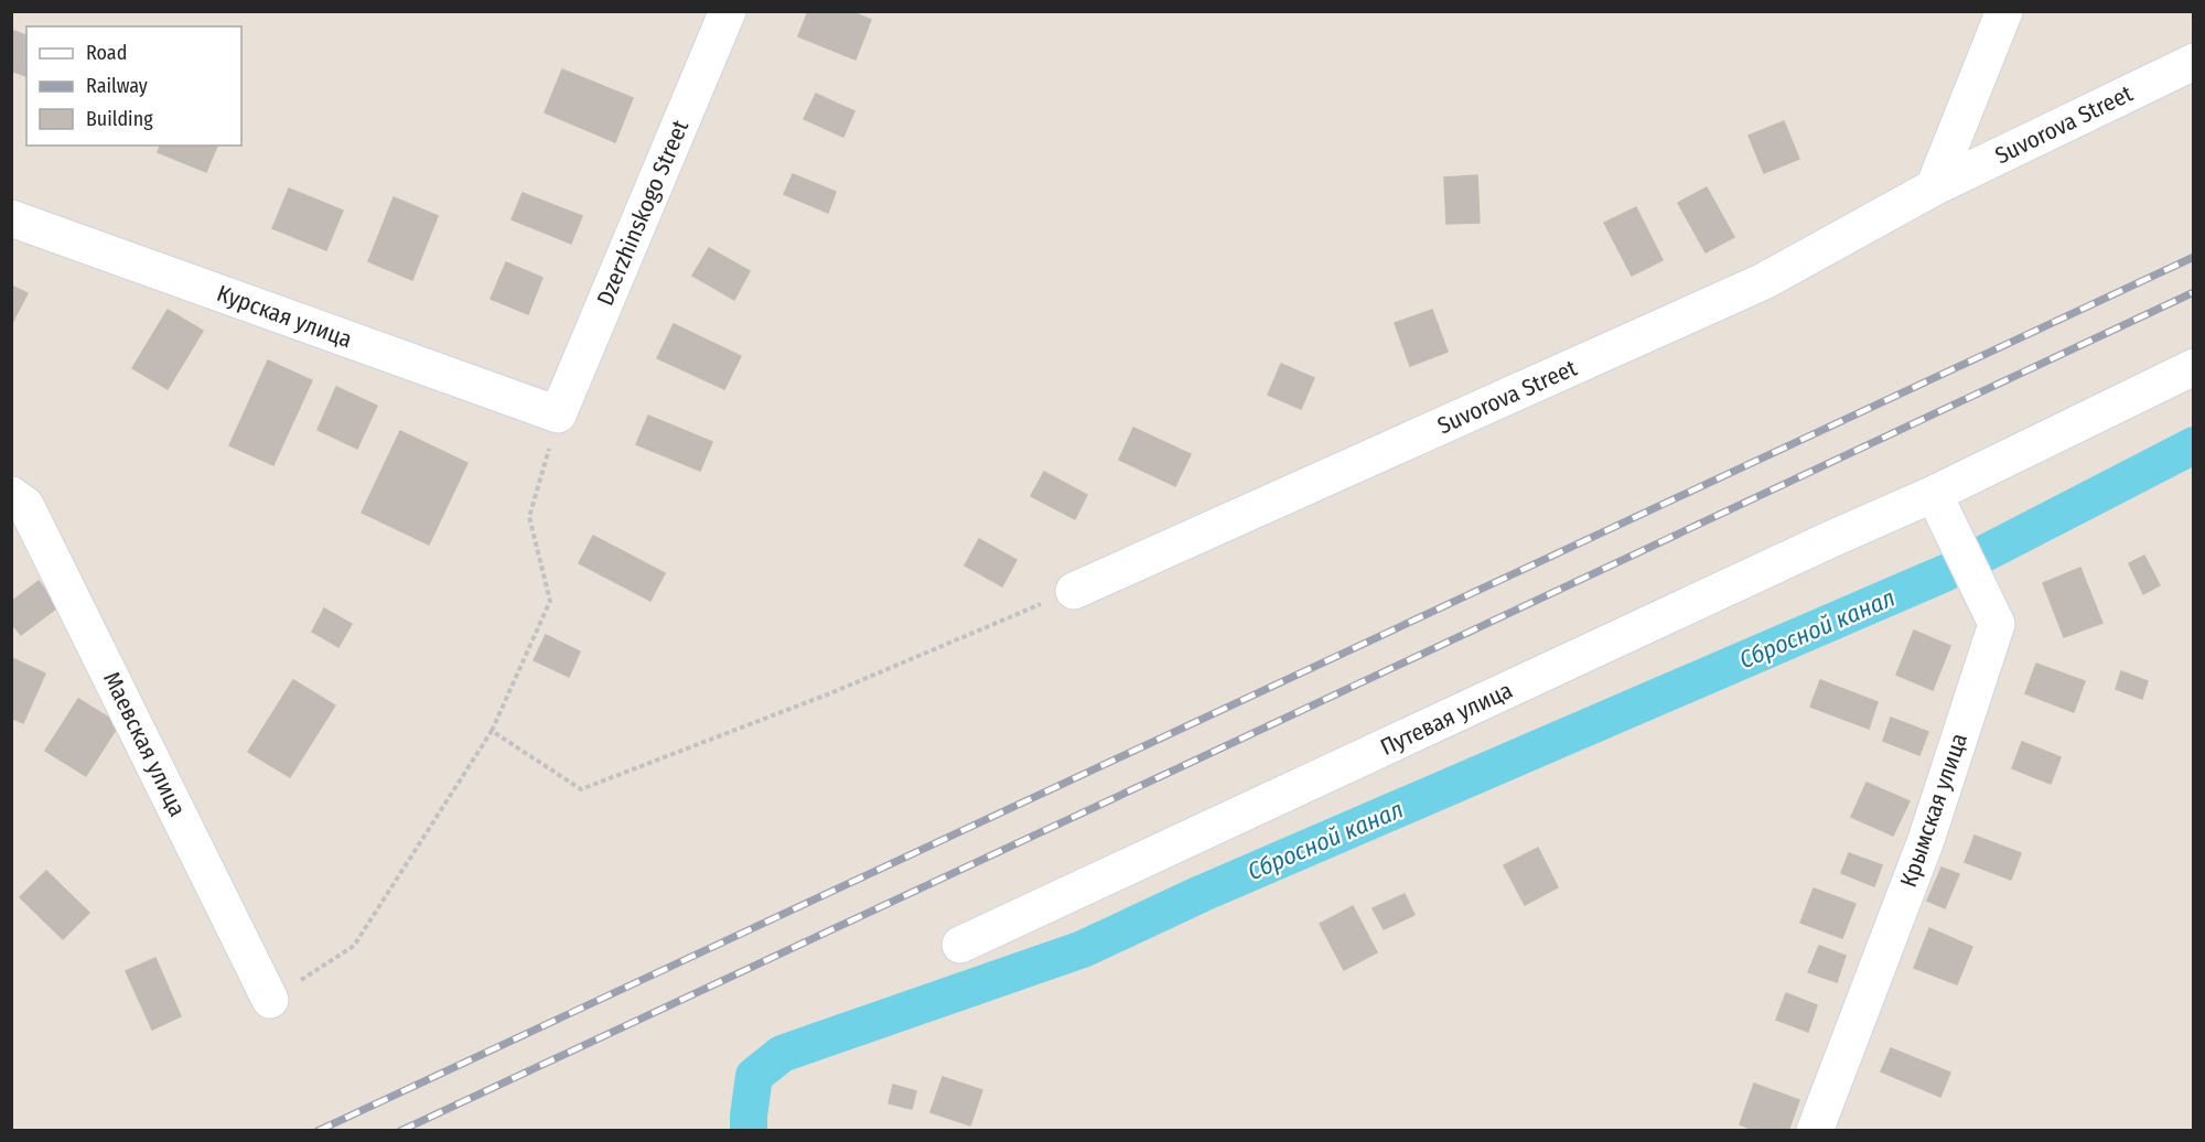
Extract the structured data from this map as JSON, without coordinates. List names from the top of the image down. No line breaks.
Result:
{"streets":{"street":["Suvorova Street","Dzerzhinskogo Street","Курская улица","Путевая улица","Маевская улица","Крымская улица"]},"crossings":[["Dzerzhinskogo Street","Курская улица"],["Путевая улица","Крымская улица"]],"water":["Сбросной канал"],"legend":["Road","Railway","Building"]}
